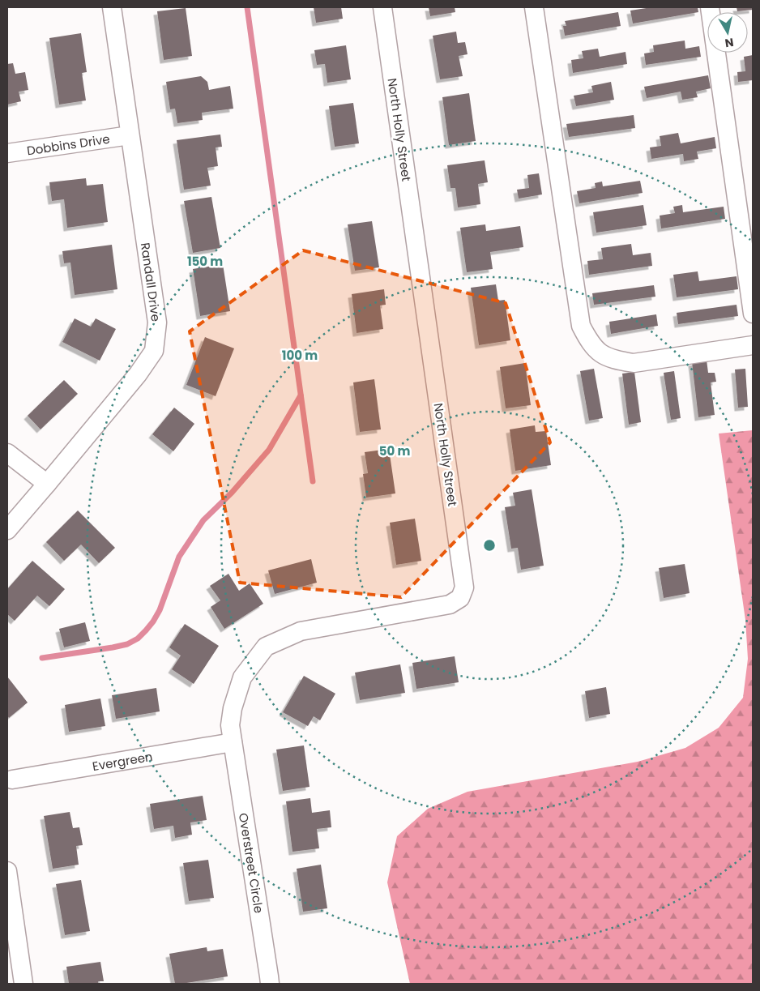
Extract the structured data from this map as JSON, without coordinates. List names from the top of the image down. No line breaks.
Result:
{"streets":{"street":["North Holly Street","Dobbins Drive","Randall Drive","Evergreen","Overstreet Circle"]},"crossings":[["North Holly Street","Evergreen"],["North Holly Street","Overstreet Circle"],["Dobbins Drive","Randall Drive"],["Evergreen","Overstreet Circle"]],"north":"bottom","rings":["150 m","100 m","50 m"]}
